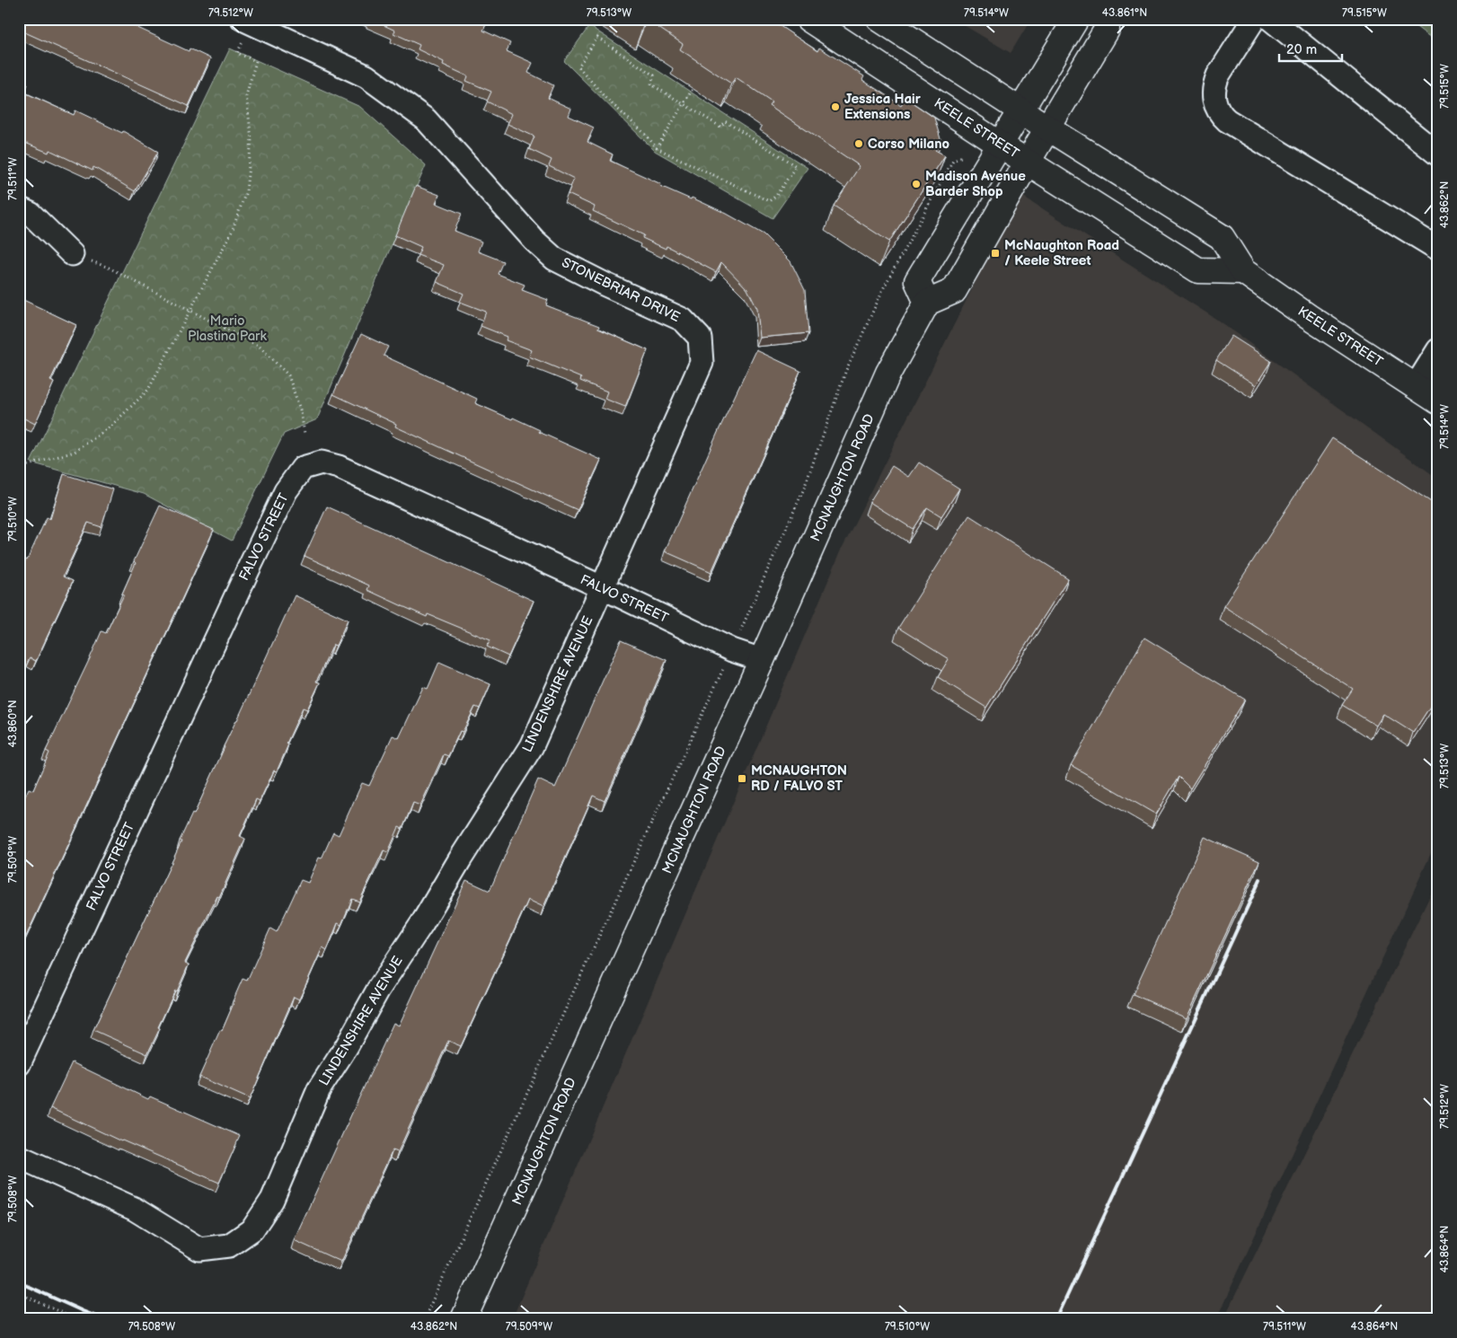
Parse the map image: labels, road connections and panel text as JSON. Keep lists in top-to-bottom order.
{
  "streets": {
    "street": [
      "KEELE STREET",
      "STONEBRIAR DRIVE",
      "MCNAUGHTON ROAD",
      "FALVO STREET",
      "LINDENSHIRE AVENUE"
    ]
  },
  "crossings": [
    ["STONEBRIAR DRIVE", "FALVO STREET"],
    ["STONEBRIAR DRIVE", "LINDENSHIRE AVENUE"],
    ["MCNAUGHTON ROAD", "FALVO STREET"],
    ["FALVO STREET", "LINDENSHIRE AVENUE"]
  ],
  "parks": ["Mario Plastina Park"],
  "places": {
    "other": ["Jessica Hair Extensions", "Corso Milano", "Madison Avenue Barder Shop"],
    "transit": ["McNaughton Road / Keele Street", "MCNAUGHTON RD / FALVO ST"]
  },
  "scale_bar": "20 m",
  "coordinates": [
    "79.512°W",
    "79.513°W",
    "79.514°W",
    "43.861°N",
    "79.515°W",
    "79.511°W",
    "43.862°N",
    "79.510°W",
    "43.860°N",
    "79.509°W",
    "79.508°W",
    "43.864°N"
  ]
}
